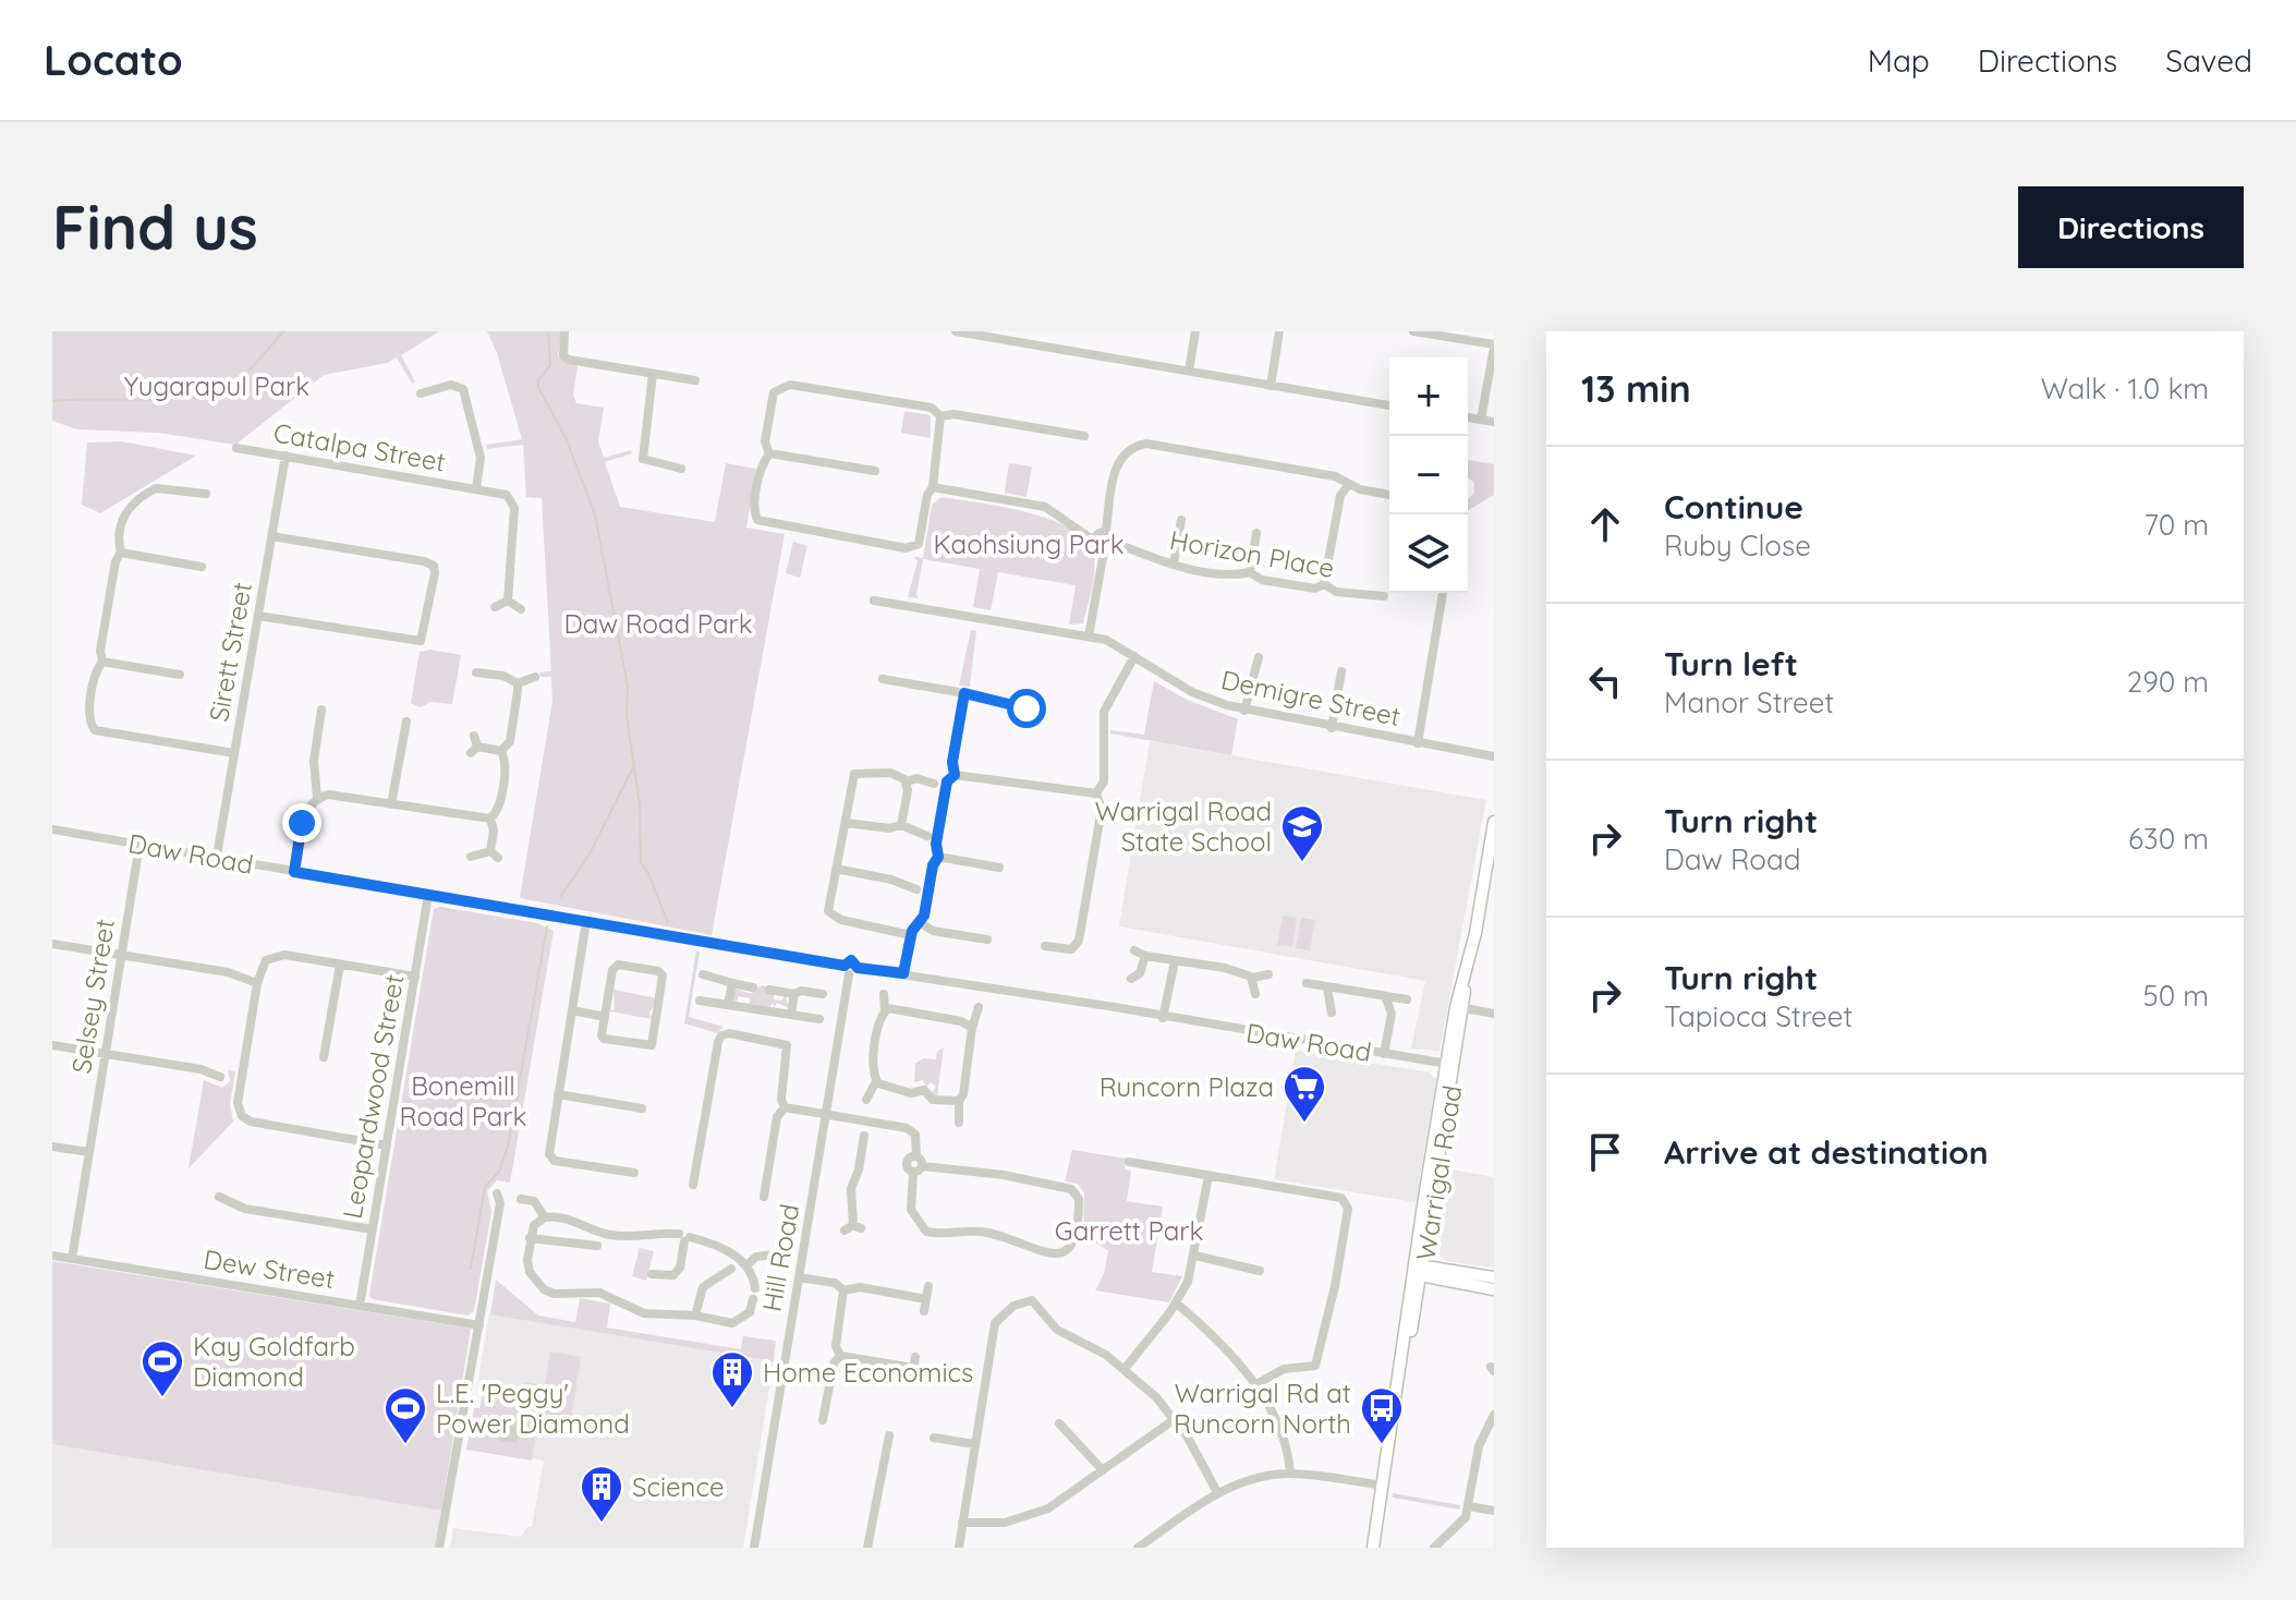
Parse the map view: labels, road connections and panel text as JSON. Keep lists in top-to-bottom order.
{
  "streets": {
    "main road": ["Warrigal Road"],
    "street": [
      "Catalpa Street",
      "Horizon Place",
      "Sirett Street",
      "Demigre Street",
      "Daw Road",
      "Selsey Street",
      "Leopardwood Street",
      "Hill Road",
      "Dew Street"
    ]
  },
  "crossings": [
    ["Catalpa Street", "Sirett Street"],
    ["Sirett Street", "Daw Road"],
    ["Daw Road", "Selsey Street"],
    ["Daw Road", "Leopardwood Street"],
    ["Daw Road", "Warrigal Road"],
    ["Daw Road", "Hill Road"],
    ["Selsey Street", "Dew Street"],
    ["Leopardwood Street", "Dew Street"]
  ],
  "parks": [
    "Yugarapul Park",
    "Kaohsiung Park",
    "Daw Road Park",
    "Bonemill Road Park",
    "Garrett Park"
  ],
  "places": {
    "school or university": ["Warrigal Road State School"],
    "supermarket": ["Runcorn Plaza"],
    "sports": ["Kay Goldfarb Diamond", "L.E. 'Peggy' Power Diamond"],
    "building": ["Home Economics", "Science"],
    "bus stop": ["Warrigal Rd at Runcorn North"]
  },
  "page": {
    "header": "Locato",
    "nav": ["Map", "Directions", "Saved"],
    "buttons": "Directions",
    "title": "Find us",
    "heading": ["13 min", "Walk · 1.0 km"],
    "map_buttons": ["+", "−"],
    "list": [
      ["Continue", "Ruby Close", "70 m"],
      ["Turn left", "Manor Street", "290 m"],
      ["Turn right", "Daw Road", "630 m"],
      ["Turn right", "Tapioca Street", "50 m"],
      "Arrive at destination"
    ]
  }
}
